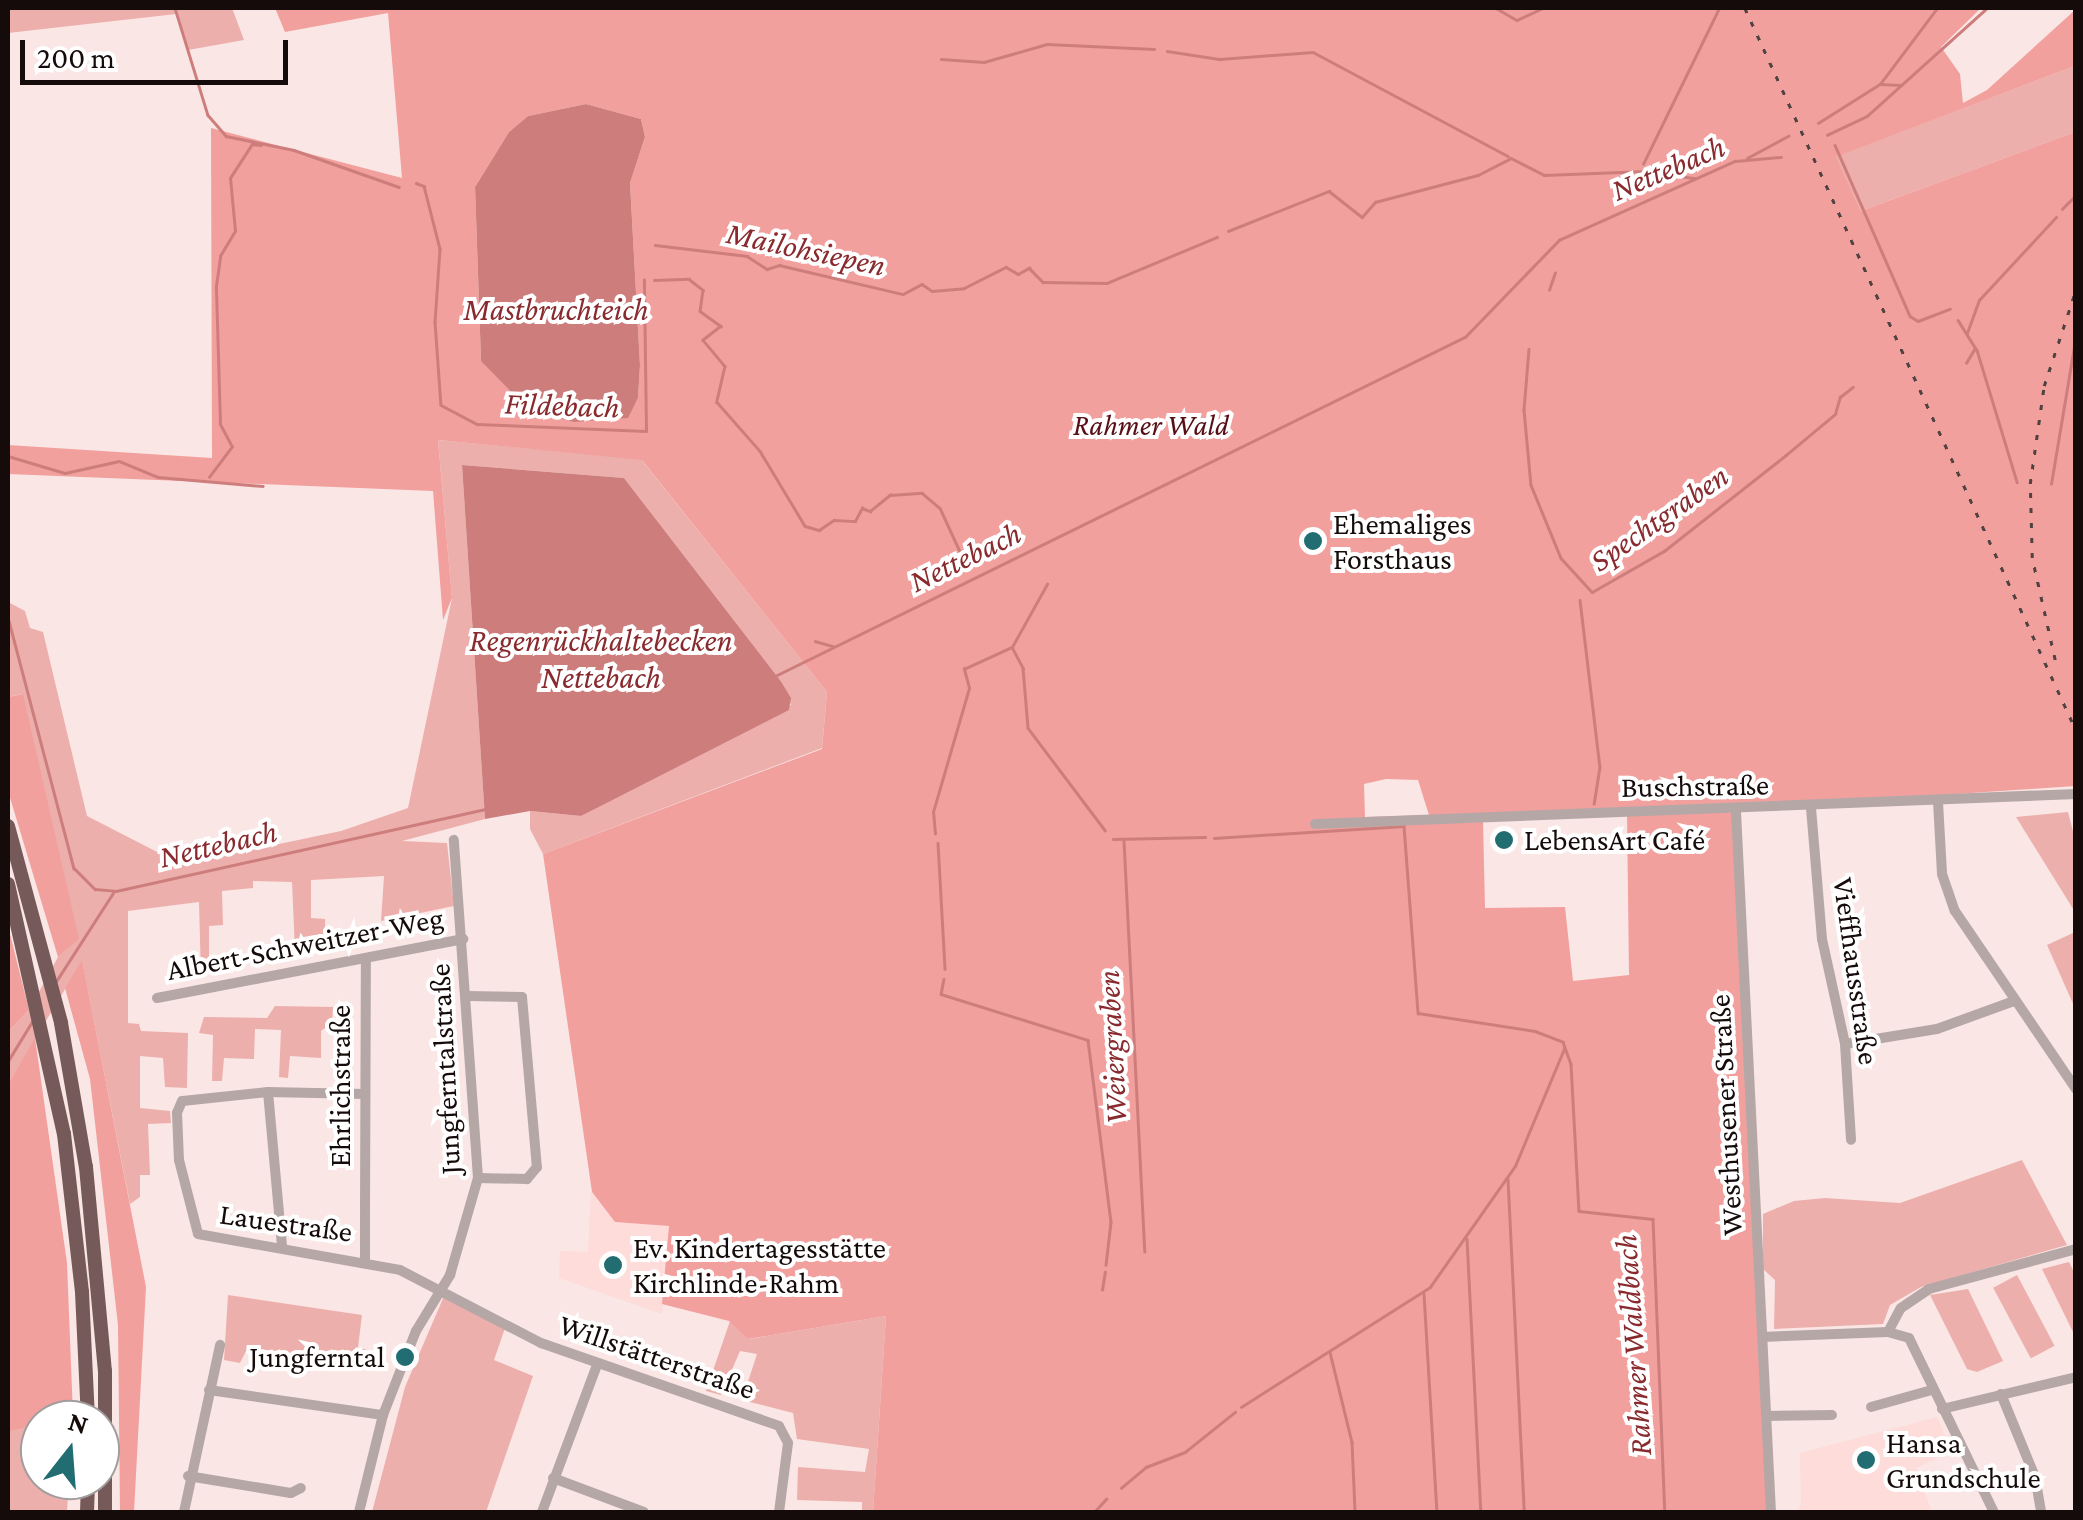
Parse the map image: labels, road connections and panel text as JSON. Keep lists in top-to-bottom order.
{
  "streets": {
    "street": [
      "Buschstraße",
      "Albert-Schweitzer-Weg",
      "Vieffhausstraße",
      "Jungferntalstraße",
      "Ehrlichstraße",
      "Westhusener Straße",
      "Lauestraße",
      "Willstätterstraße"
    ]
  },
  "crossings": [
    ["Buschstraße", "Vieffhausstraße"],
    ["Buschstraße", "Westhusener Straße"],
    ["Albert-Schweitzer-Weg", "Jungferntalstraße"],
    ["Albert-Schweitzer-Weg", "Ehrlichstraße"],
    ["Jungferntalstraße", "Lauestraße"],
    ["Jungferntalstraße", "Willstätterstraße"],
    ["Ehrlichstraße", "Lauestraße"],
    ["Lauestraße", "Willstätterstraße"]
  ],
  "water": [
    "Nettebach",
    "Mailohsiepen",
    "Mastbruchteich",
    "Fildebach",
    "Spechtgraben",
    "Regenrückhaltebecken Nettebach",
    "Weiergraben",
    "Rahmer Waldbach"
  ],
  "parks": ["Rahmer Wald"],
  "places": [
    "Ehemaliges Forsthaus",
    "LebensArt Café",
    "Ev. Kindertagesstätte Kirchlinde-Rahm",
    "Jungferntal",
    "Hansa Grundschule"
  ],
  "scale_bar": "200 m",
  "north": "top"
}
